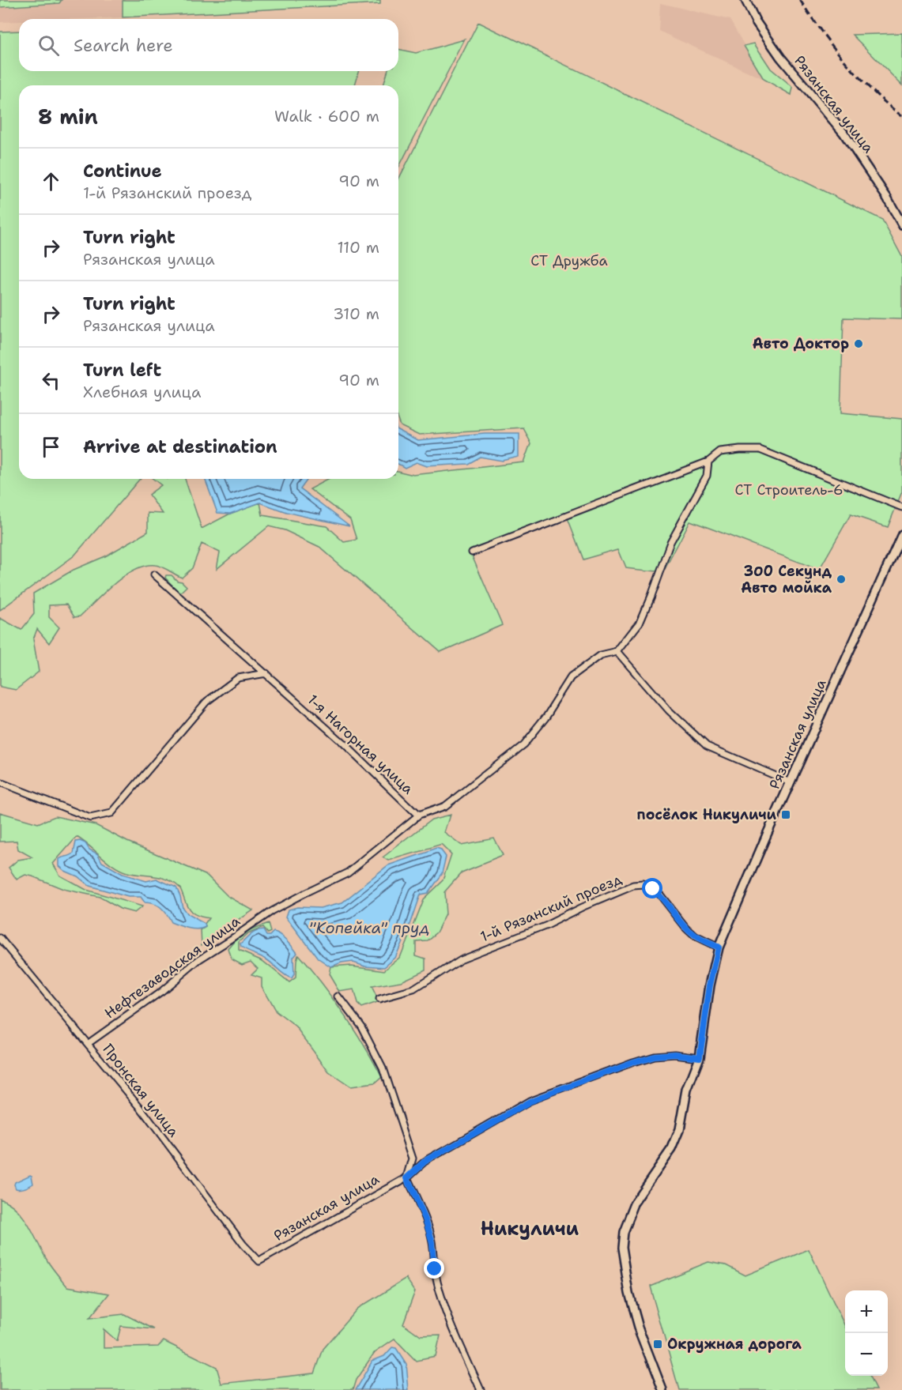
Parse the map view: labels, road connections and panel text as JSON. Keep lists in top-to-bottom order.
{
  "streets": {
    "street": [
      "Рязанская улица",
      "1-я Нагорная улица",
      "1-й Рязанский проезд",
      "Нефтезаводская улица",
      "Пронская улица"
    ]
  },
  "crossings": [
    ["Рязанская улица", "1-й Рязанский проезд"],
    ["Рязанская улица", "Пронская улица"],
    ["1-я Нагорная улица", "Нефтезаводская улица"],
    ["Нефтезаводская улица", "Пронская улица"]
  ],
  "districts": ["Никуличи"],
  "water": ["\"Копейка\" пруд"],
  "parks": ["СТ Дружба", "СТ Строитель-6"],
  "places": {
    "other": ["Авто Доктор", "300 Секунд Авто мойка"],
    "transit": ["посёлок Никуличи", "Окружная дорога"]
  },
  "page": {
    "search": "Search here",
    "heading": ["8 min", "Walk · 600 m"],
    "list": [
      ["Continue", "1-й Рязанский проезд", "90 m"],
      ["Turn right", "Рязанская улица", "110 m"],
      ["Turn right", "Рязанская улица", "310 m"],
      ["Turn left", "Хлебная улица", "90 m"],
      "Arrive at destination"
    ],
    "map_buttons": ["+", "−"]
  }
}
